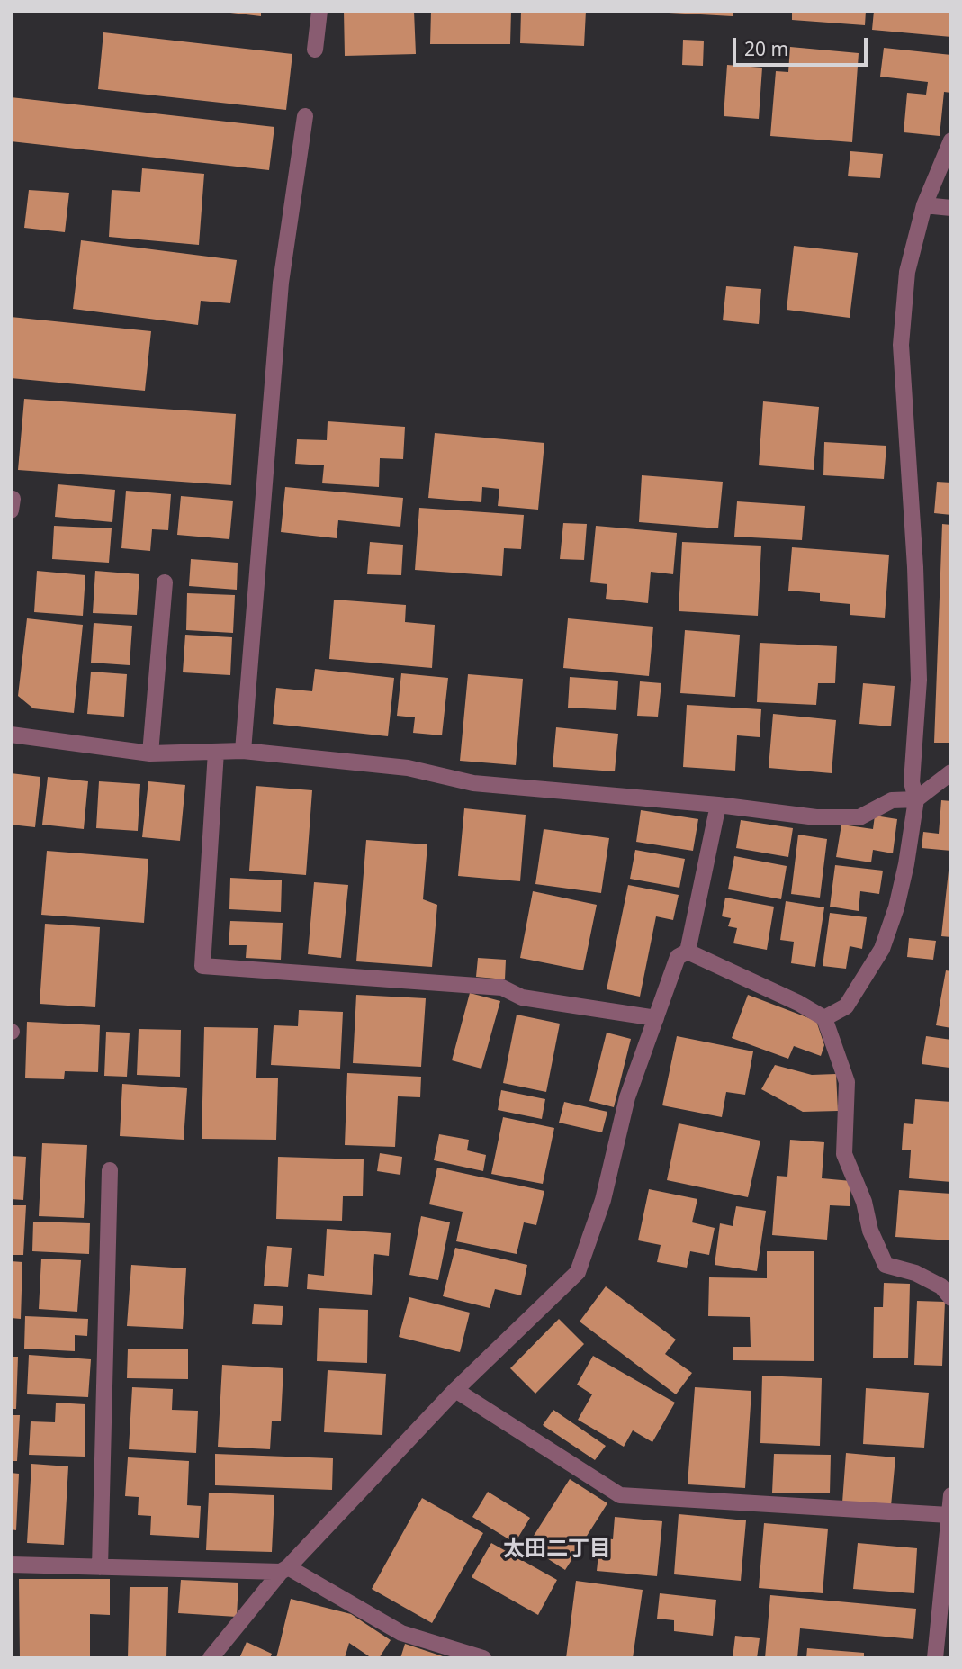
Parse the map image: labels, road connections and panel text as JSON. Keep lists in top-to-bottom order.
{
  "districts": ["太田二丁目"],
  "scale_bar": "20 m"
}
